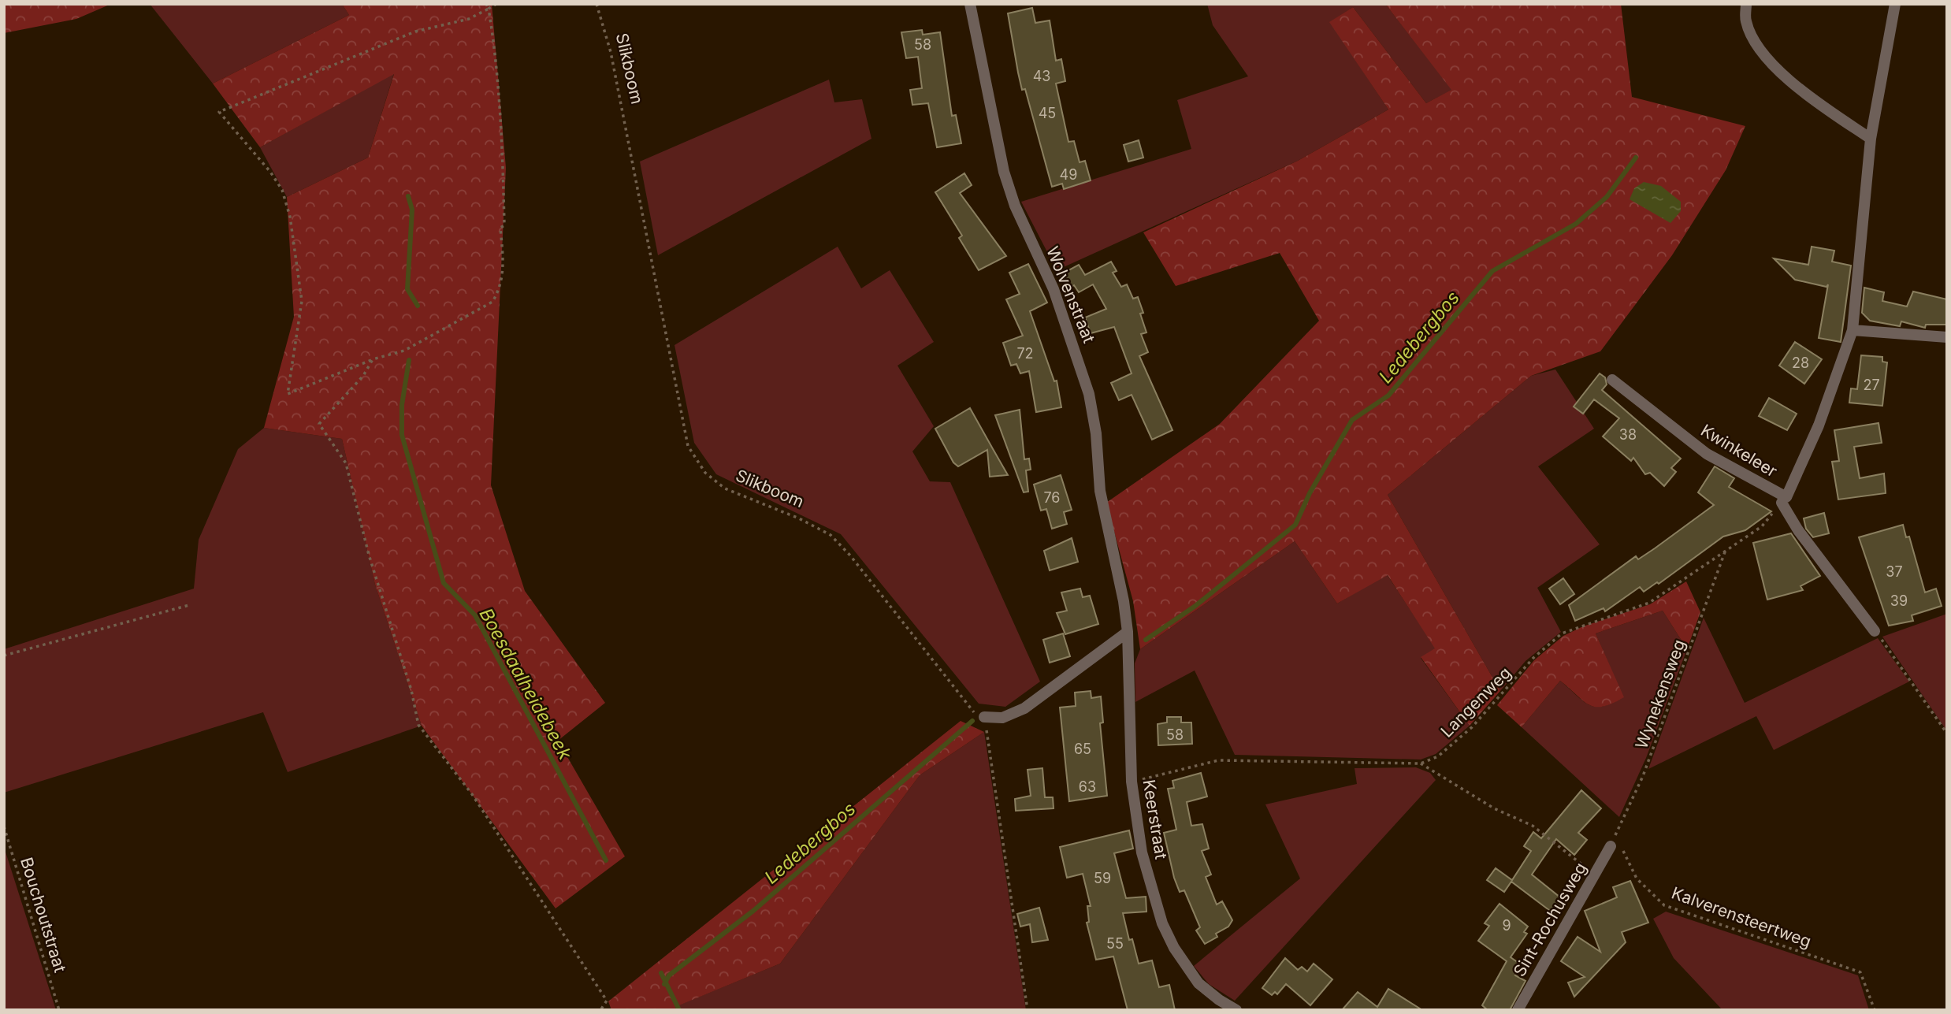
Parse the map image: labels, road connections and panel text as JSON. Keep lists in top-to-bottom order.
{
  "streets": {
    "street": [
      "Wolvenstraat",
      "Kwinkeleer",
      "Keerstraat",
      "Sint-Rochusweg"
    ],
    "path": [
      "Slikboom",
      "Wynekensweg",
      "Langenweg",
      "Bouchoutstraat",
      "Kalverensteertweg"
    ]
  },
  "crossings": [
    ["Wolvenstraat", "Keerstraat"],
    ["Kwinkeleer", "Langenweg"],
    ["Wynekensweg", "Langenweg"],
    ["Wynekensweg", "Kalverensteertweg"],
    ["Wynekensweg", "Sint-Rochusweg"],
    ["Langenweg", "Keerstraat"]
  ],
  "water": ["Ledebergbos", "Boesdaalheidebeek"],
  "house_numbers": [
    "58",
    "43",
    "45",
    "49",
    "72",
    "28",
    "27",
    "38",
    "76",
    "37",
    "39",
    "58",
    "65",
    "63",
    "59",
    "9",
    "55"
  ]
}
